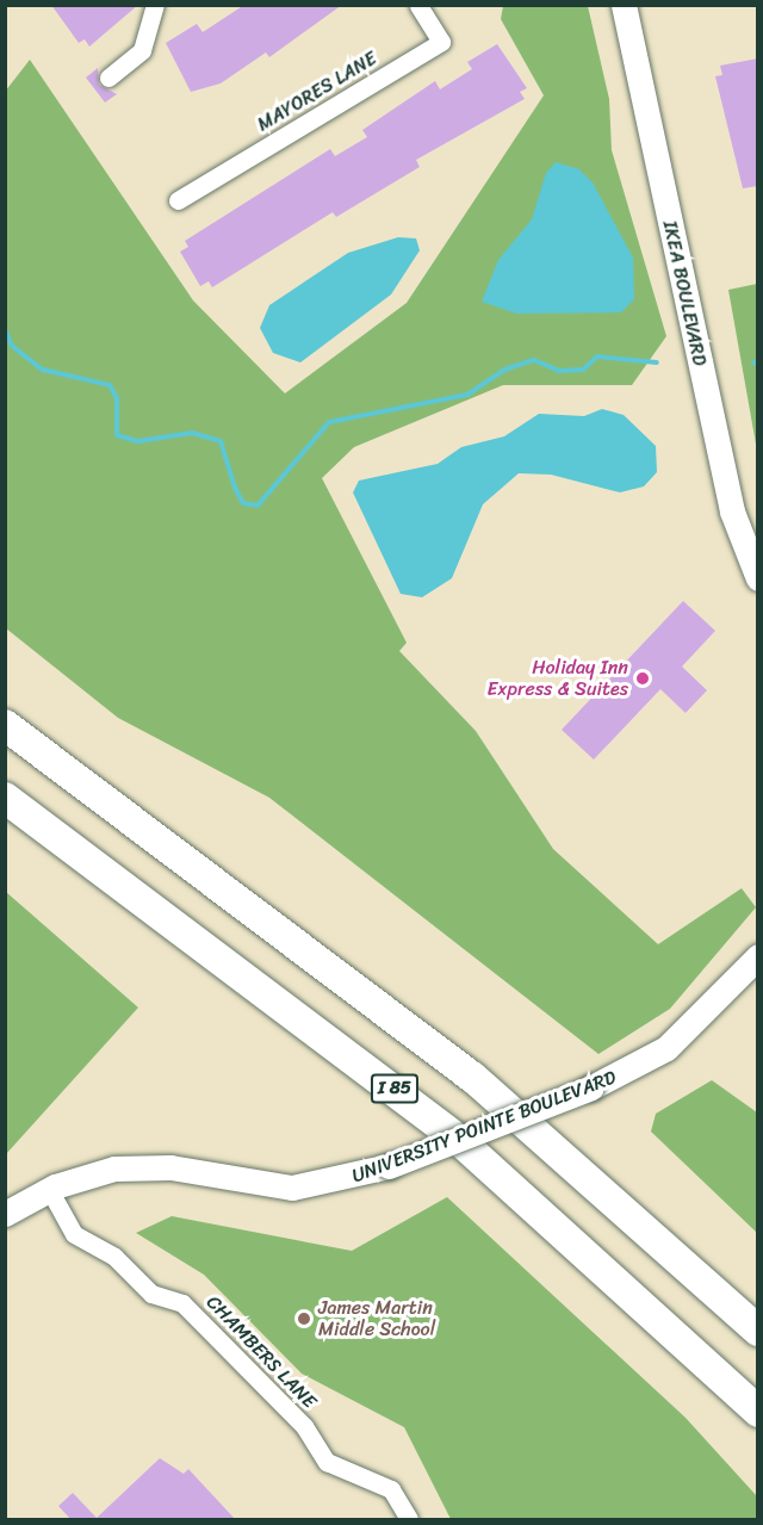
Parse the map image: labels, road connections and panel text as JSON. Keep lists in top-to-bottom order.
{
  "streets": {
    "highway": ["I 85"],
    "street": [
      "MAYORES LANE",
      "IKEA BOULEVARD",
      "UNIVERSITY POINTE BOULEVARD",
      "CHAMBERS LANE"
    ]
  },
  "crossings": [
    ["UNIVERSITY POINTE BOULEVARD", "CHAMBERS LANE"]
  ],
  "places": ["Holiday Inn Express & Suites", "James Martin Middle School"]
}
